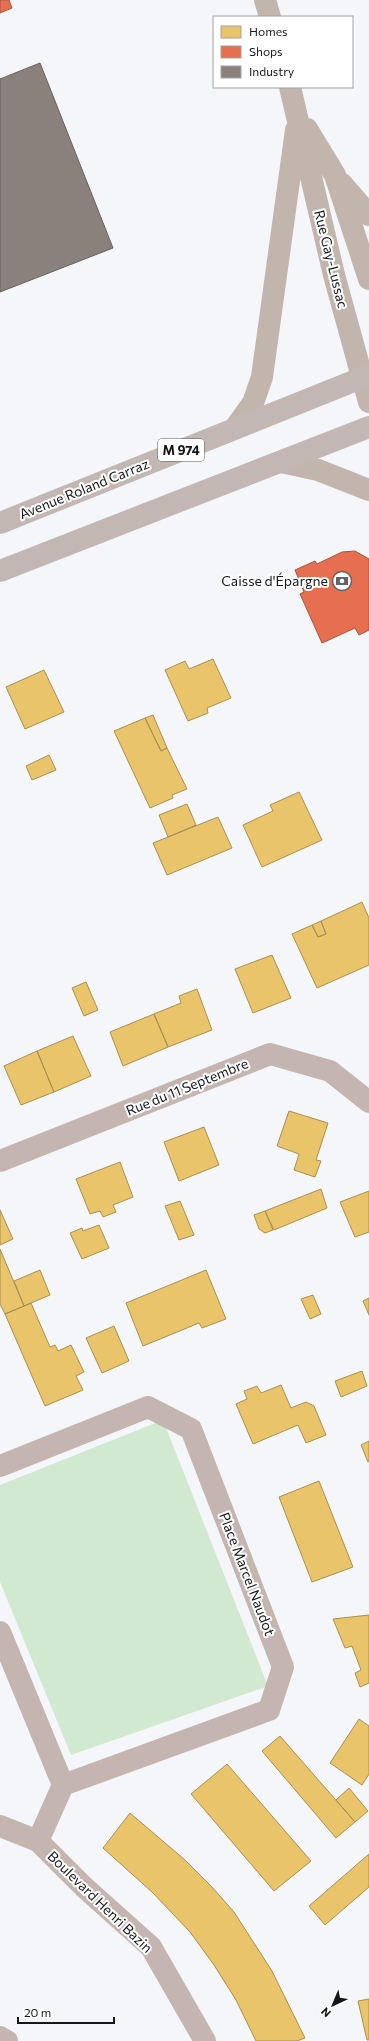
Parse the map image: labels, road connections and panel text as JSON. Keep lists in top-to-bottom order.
{
  "streets": {
    "main road": ["Rue Gay-Lussac", "M 974", "Avenue Roland Carraz"],
    "street": ["Rue du 11 Septembre", "Place Marcel Naudot", "Boulevard Henri Bazin"]
  },
  "crossings": [
    ["Rue Gay-Lussac", "Avenue Roland Carraz"]
  ],
  "places": {
    "bank": ["Caisse d'Épargne"]
  },
  "legend": ["Homes", "Shops", "Industry"],
  "scale_bar": "20 m",
  "north": "bottom left"
}
